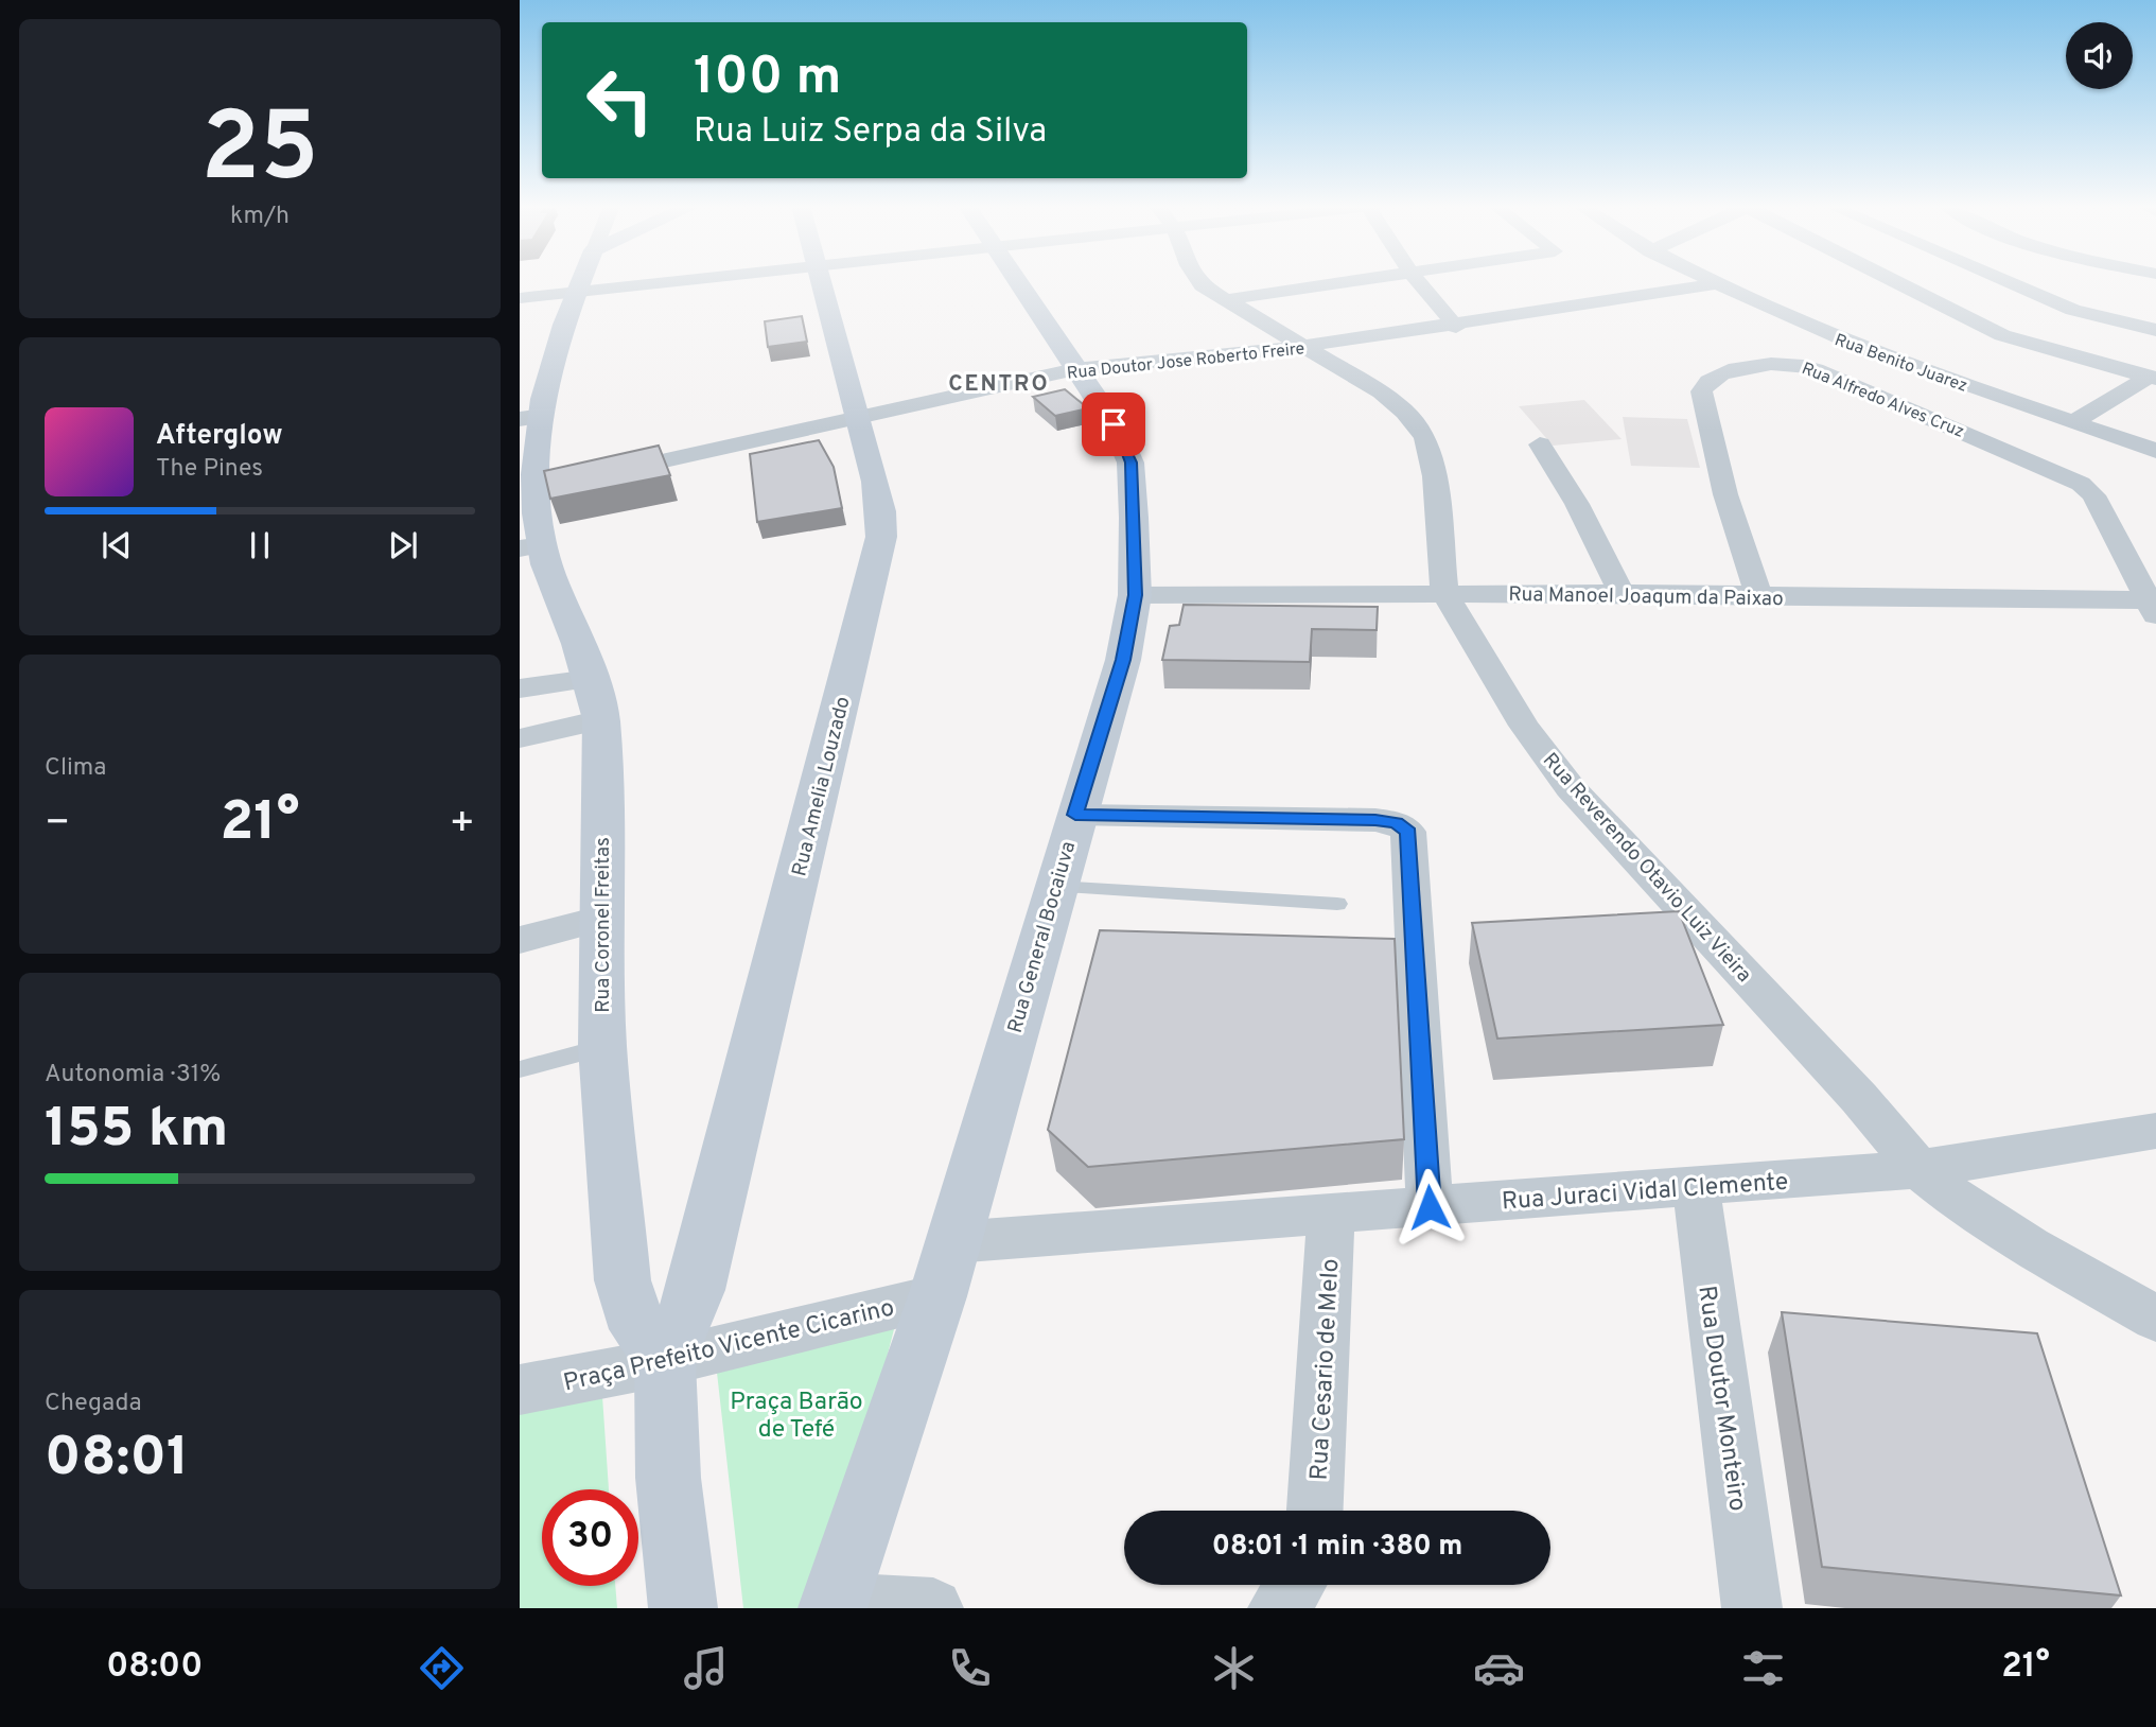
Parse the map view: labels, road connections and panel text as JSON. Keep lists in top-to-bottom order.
{
  "streets": {
    "main road": ["Rua Amelia Louzado", "Rua Coronel Freitas", "Rua General Bocaiuva"],
    "street": [
      "Rua Doutor Jose Roberto Freire",
      "Rua Benito Juarez",
      "Rua Alfredo Alves Cruz",
      "Rua Manoel Joaqum da Paixao",
      "Rua Reverendo Otavio Luiz Vieira",
      "Rua Juraci Vidal Clemente",
      "Praça Prefeito Vicente Cicarino",
      "Rua Cesario de Melo",
      "Rua Doutor Monteiro"
    ]
  },
  "crossings": [
    ["Rua Doutor Jose Roberto Freire", "Rua Benito Juarez"],
    ["Rua Doutor Jose Roberto Freire", "Rua Amelia Louzado"],
    ["Rua Doutor Jose Roberto Freire", "Rua Reverendo Otavio Luiz Vieira"],
    ["Rua Doutor Jose Roberto Freire", "Rua General Bocaiuva"],
    ["Rua Alfredo Alves Cruz", "Rua Manoel Joaqum da Paixao"],
    ["Rua Manoel Joaqum da Paixao", "Rua Reverendo Otavio Luiz Vieira"],
    ["Rua Manoel Joaqum da Paixao", "Rua General Bocaiuva"],
    ["Rua Amelia Louzado", "Rua Coronel Freitas"],
    ["Rua Amelia Louzado", "Praça Prefeito Vicente Cicarino"],
    ["Rua Reverendo Otavio Luiz Vieira", "Rua Juraci Vidal Clemente"],
    ["Rua Coronel Freitas", "Praça Prefeito Vicente Cicarino"],
    ["Rua General Bocaiuva", "Rua Juraci Vidal Clemente"],
    ["Rua General Bocaiuva", "Praça Prefeito Vicente Cicarino"],
    ["Rua Juraci Vidal Clemente", "Praça Prefeito Vicente Cicarino"],
    ["Rua Juraci Vidal Clemente", "Rua Cesario de Melo"],
    ["Rua Juraci Vidal Clemente", "Rua Doutor Monteiro"]
  ],
  "districts": ["CENTRO"],
  "parks": ["Praça Barão de Tefé"],
  "page": {
    "tile": [
      ["25", "km/h"],
      "Clima",
      ["Autonomia · 31%", "155 km"],
      ["Chegada", "08:01"]
    ],
    "turn": ["100 m", "Rua Luiz Serpa da Silva"],
    "song": ["Afterglow", "The Pines"],
    "heat": ["−", "21°", "+"],
    "limit": "30",
    "trip": "08:01 · 1 min · 380 m",
    "tabs": ["08:00", "21°"]
  }
}
